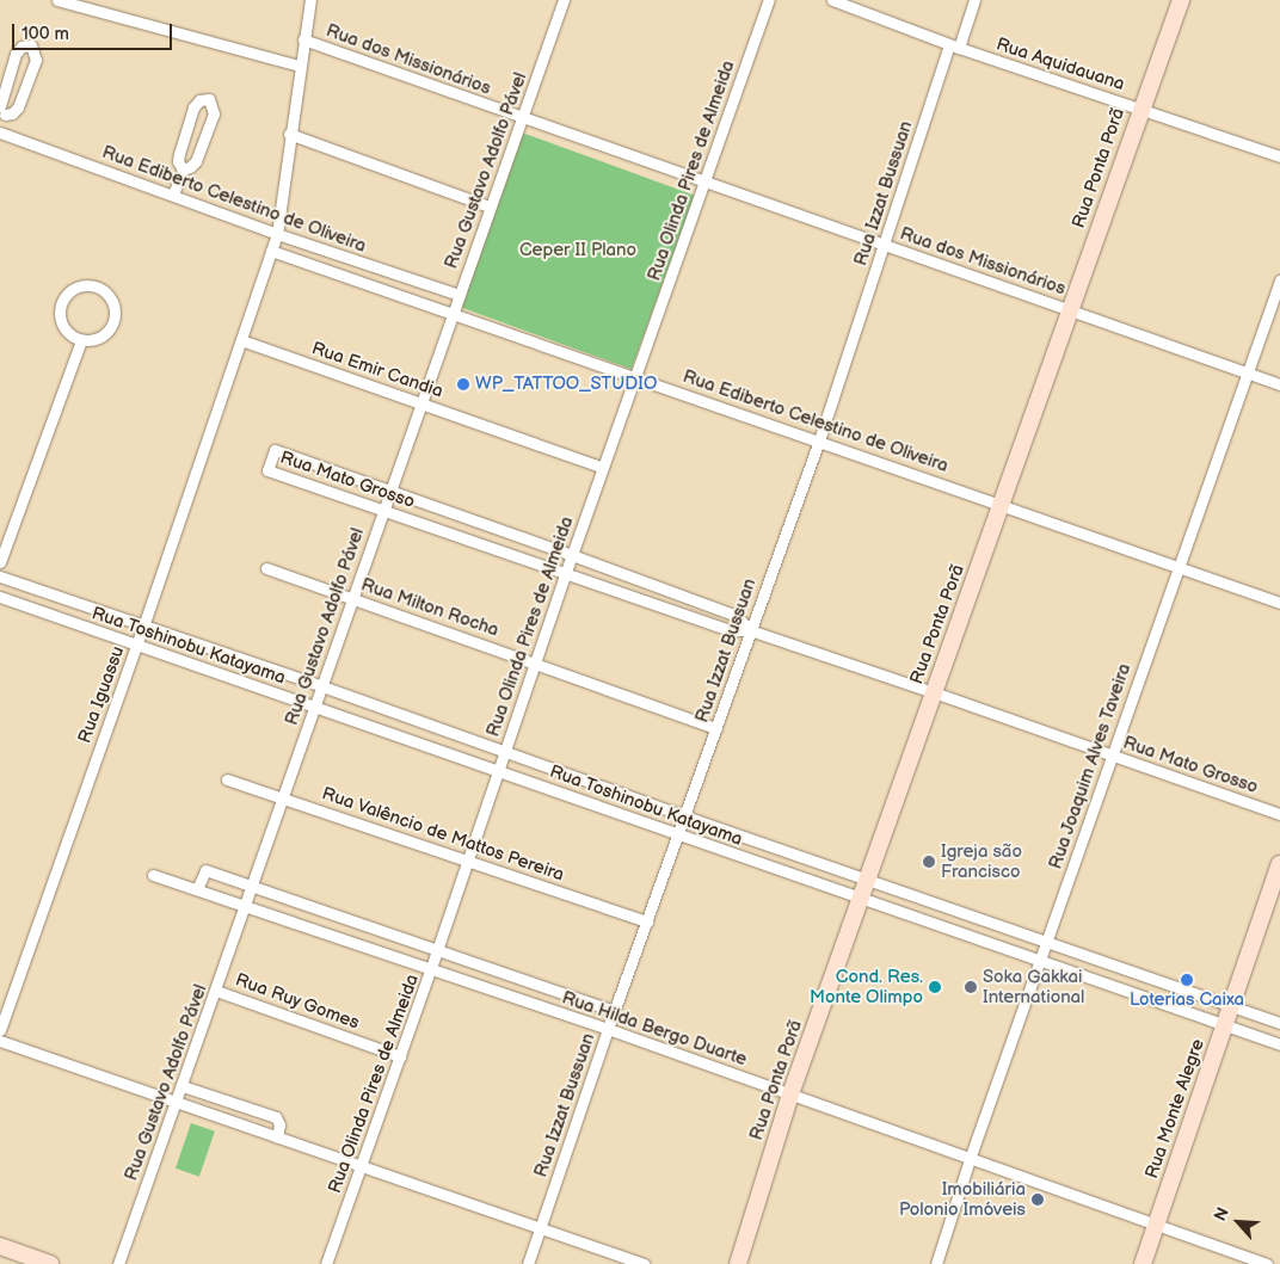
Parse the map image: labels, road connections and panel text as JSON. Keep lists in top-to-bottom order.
{
  "streets": {
    "street": [
      "Rua dos Missionários",
      "Rua Aquidauana",
      "Rua Ponta Porã",
      "Rua Gustavo Adolfo Pável",
      "Rua Olinda Pires de Almeida",
      "Rua Izzat Bussuan",
      "Rua Ediberto Celestino de Oliveira",
      "Rua Emir Candia",
      "Rua Mato Grosso",
      "Rua Milton Rocha",
      "Rua Toshinobu Katayama",
      "Rua Iguassu",
      "Rua Joaquim Alves Taveira",
      "Rua Valêncio de Mattos Pereira",
      "Rua Ruy Gomes",
      "Rua Hilda Bergo Duarte",
      "Rua Monte Alegre"
    ]
  },
  "crossings": [
    ["Rua dos Missionários", "Rua Ponta Porã"],
    ["Rua dos Missionários", "Rua Gustavo Adolfo Pável"],
    ["Rua dos Missionários", "Rua Olinda Pires de Almeida"],
    ["Rua dos Missionários", "Rua Izzat Bussuan"],
    ["Rua dos Missionários", "Rua Iguassu"],
    ["Rua dos Missionários", "Rua Joaquim Alves Taveira"],
    ["Rua Aquidauana", "Rua Ponta Porã"],
    ["Rua Aquidauana", "Rua Izzat Bussuan"],
    ["Rua Ponta Porã", "Rua Ediberto Celestino de Oliveira"],
    ["Rua Ponta Porã", "Rua Mato Grosso"],
    ["Rua Ponta Porã", "Rua Toshinobu Katayama"],
    ["Rua Ponta Porã", "Rua Hilda Bergo Duarte"],
    ["Rua Gustavo Adolfo Pável", "Rua Ediberto Celestino de Oliveira"],
    ["Rua Gustavo Adolfo Pável", "Rua Emir Candia"],
    ["Rua Gustavo Adolfo Pável", "Rua Mato Grosso"],
    ["Rua Gustavo Adolfo Pável", "Rua Milton Rocha"],
    ["Rua Gustavo Adolfo Pável", "Rua Toshinobu Katayama"],
    ["Rua Gustavo Adolfo Pável", "Rua Valêncio de Mattos Pereira"],
    ["Rua Gustavo Adolfo Pável", "Rua Ruy Gomes"],
    ["Rua Gustavo Adolfo Pável", "Rua Hilda Bergo Duarte"],
    ["Rua Olinda Pires de Almeida", "Rua Ediberto Celestino de Oliveira"],
    ["Rua Olinda Pires de Almeida", "Rua Emir Candia"],
    ["Rua Olinda Pires de Almeida", "Rua Mato Grosso"],
    ["Rua Olinda Pires de Almeida", "Rua Milton Rocha"],
    ["Rua Olinda Pires de Almeida", "Rua Toshinobu Katayama"],
    ["Rua Olinda Pires de Almeida", "Rua Valêncio de Mattos Pereira"],
    ["Rua Olinda Pires de Almeida", "Rua Ruy Gomes"],
    ["Rua Olinda Pires de Almeida", "Rua Hilda Bergo Duarte"],
    ["Rua Izzat Bussuan", "Rua Ediberto Celestino de Oliveira"],
    ["Rua Izzat Bussuan", "Rua Mato Grosso"],
    ["Rua Izzat Bussuan", "Rua Milton Rocha"],
    ["Rua Izzat Bussuan", "Rua Toshinobu Katayama"],
    ["Rua Izzat Bussuan", "Rua Valêncio de Mattos Pereira"],
    ["Rua Izzat Bussuan", "Rua Hilda Bergo Duarte"],
    ["Rua Ediberto Celestino de Oliveira", "Rua Iguassu"],
    ["Rua Ediberto Celestino de Oliveira", "Rua Joaquim Alves Taveira"],
    ["Rua Emir Candia", "Rua Iguassu"],
    ["Rua Mato Grosso", "Rua Joaquim Alves Taveira"],
    ["Rua Toshinobu Katayama", "Rua Iguassu"],
    ["Rua Toshinobu Katayama", "Rua Joaquim Alves Taveira"],
    ["Rua Toshinobu Katayama", "Rua Monte Alegre"],
    ["Rua Joaquim Alves Taveira", "Rua Hilda Bergo Duarte"],
    ["Rua Hilda Bergo Duarte", "Rua Monte Alegre"]
  ],
  "parks": ["Ceper II Plano"],
  "places": [
    "WP_TATTOO_STUDIO",
    "Igreja são Francisco",
    "Loterias Caixa",
    "Cond. Res. Monte Olimpo",
    "Soka Gakkai International",
    "Imobiliária Polonio Imóveis"
  ],
  "scale_bar": "100 m",
  "north": "top left"
}
